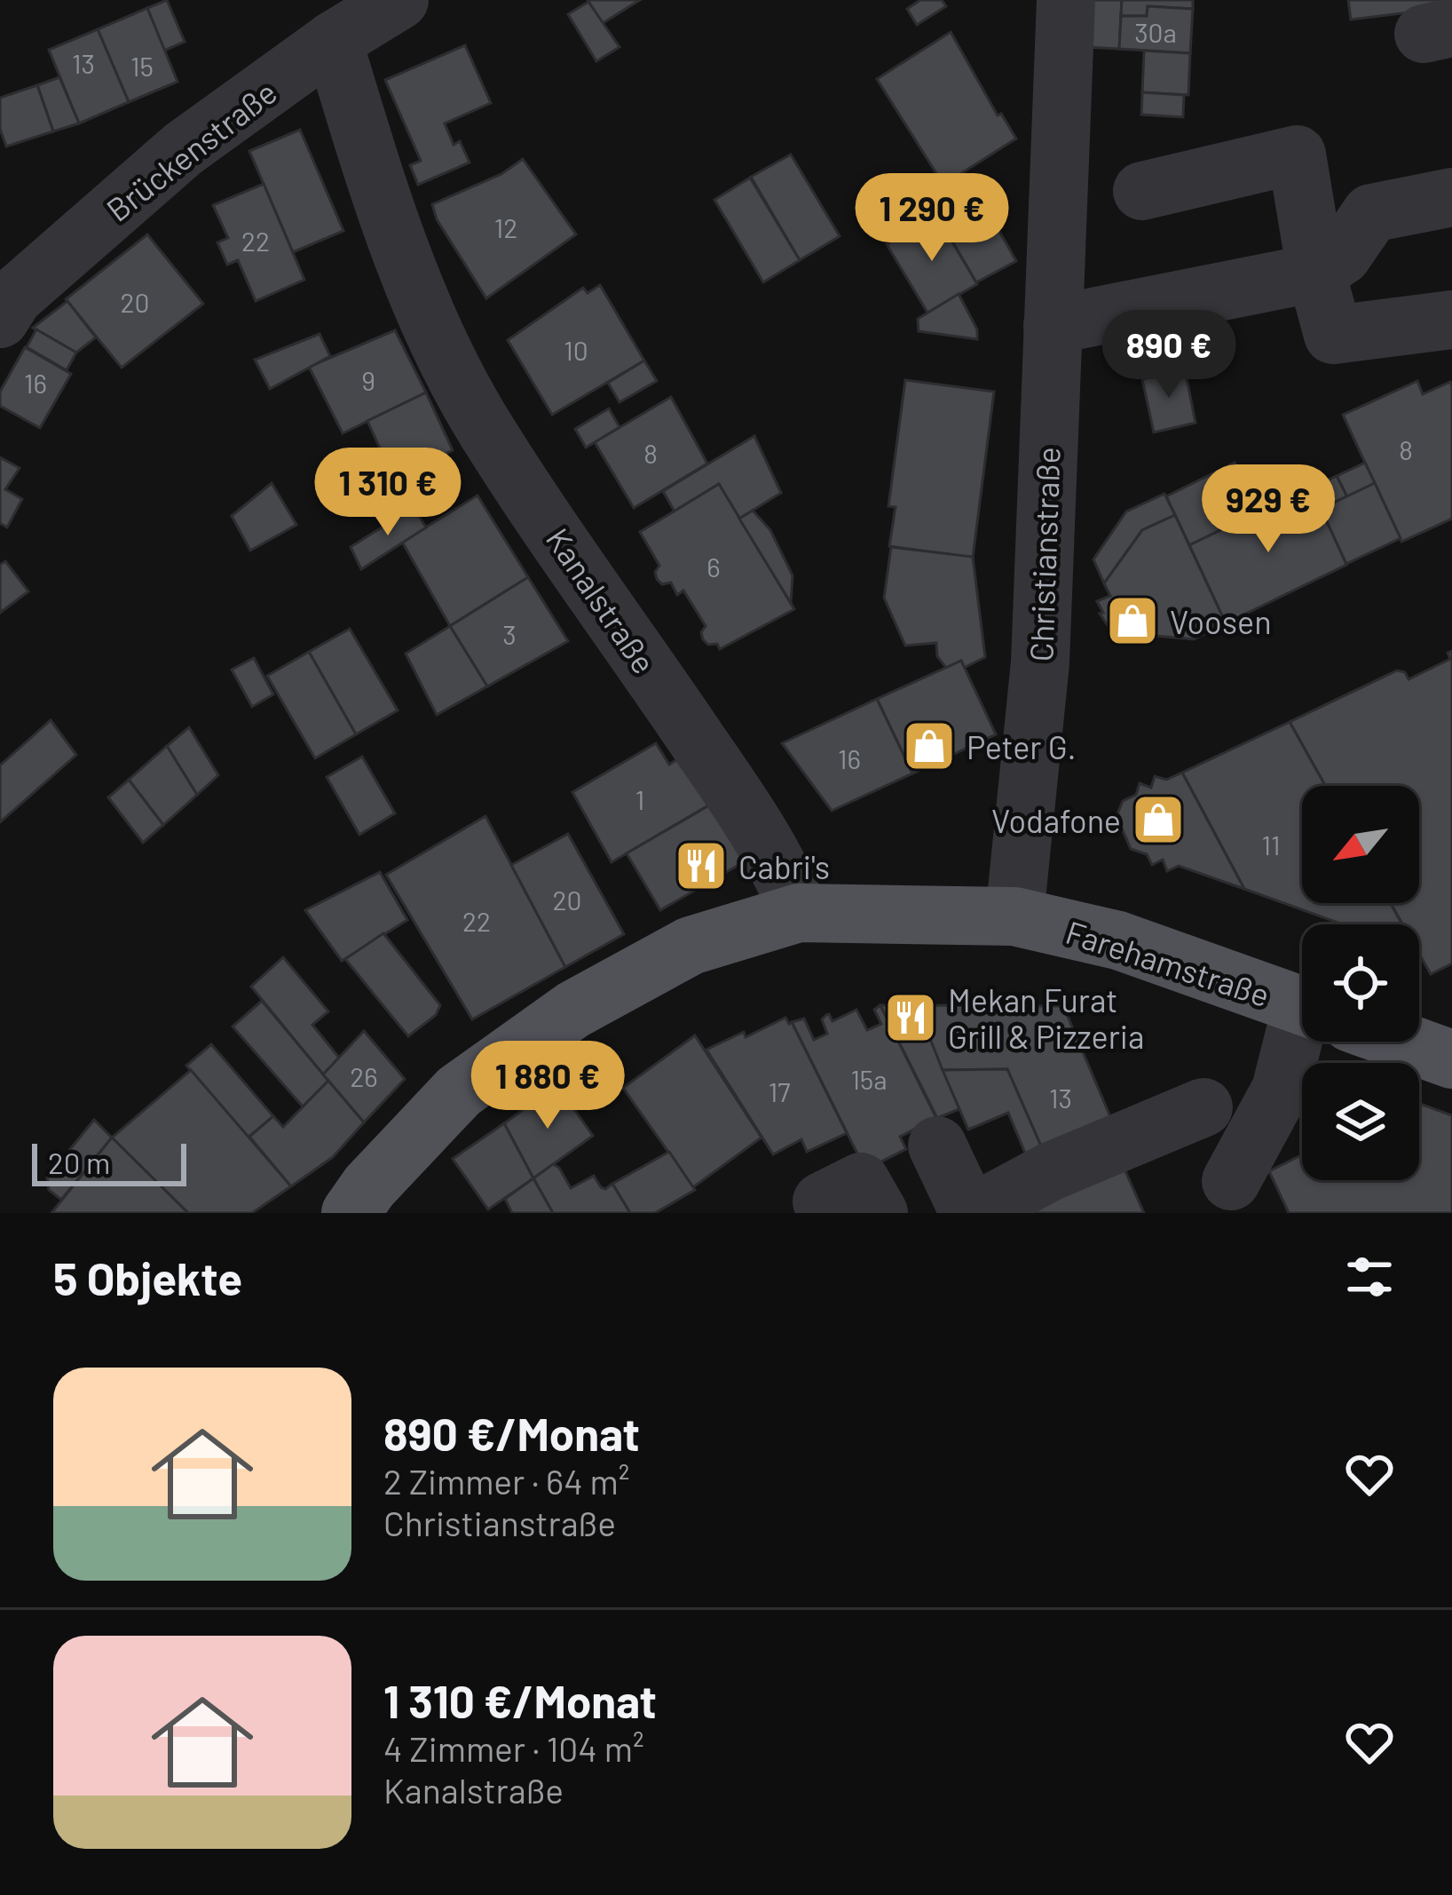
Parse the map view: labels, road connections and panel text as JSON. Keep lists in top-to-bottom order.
{
  "streets": {
    "main road": ["Farehamstraße"],
    "street": ["Brückenstraße", "Christianstraße", "Kanalstraße"]
  },
  "crossings": [
    ["Brückenstraße", "Kanalstraße"],
    ["Christianstraße", "Farehamstraße"],
    ["Kanalstraße", "Farehamstraße"]
  ],
  "places": {
    "shop": ["Voosen", "Peter G.", "Vodafone"],
    "restaurant": ["Cabri's", "Mekan Furat Grill & Pizzeria"]
  },
  "house_numbers": [
    "30a",
    "13",
    "15",
    "12",
    "22",
    "20",
    "10",
    "9",
    "16",
    "8",
    "8",
    "6",
    "3",
    "16",
    "1",
    "11",
    "20",
    "22",
    "26",
    "15a",
    "17",
    "13"
  ],
  "scale_bar": "20 m",
  "north": "bottom left",
  "page": {
    "price": [
      "1 290 €",
      "890 €",
      "1 310 €",
      "929 €",
      "1 880 €"
    ],
    "scale": "20 m",
    "heading": "5 Objekte",
    "list": [
      {
        "name": "890 €/Monat",
        "note": "2 Zimmer · 64 m² · Christianstraße"
      },
      {
        "name": "1 310 €/Monat",
        "note": "4 Zimmer · 104 m² · Kanalstraße"
      }
    ]
  }
}
